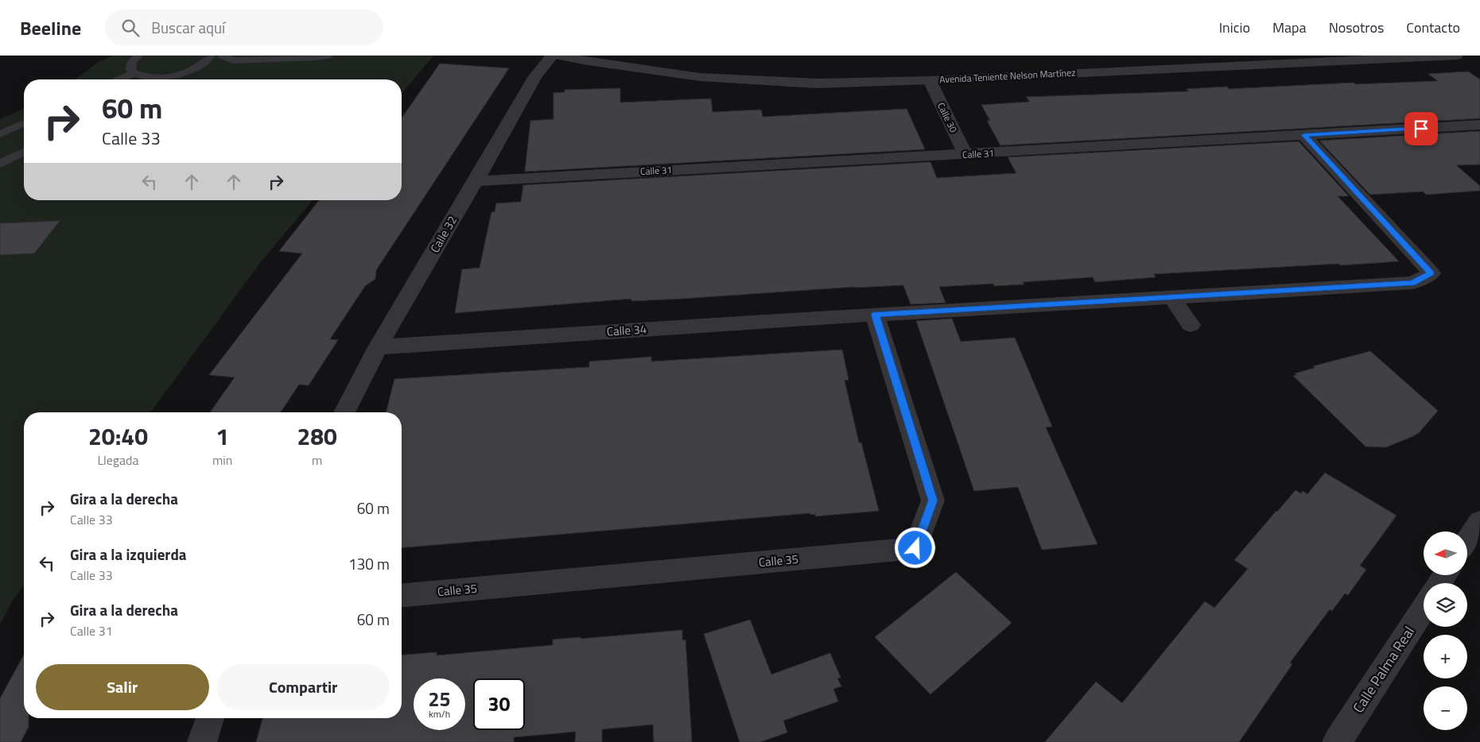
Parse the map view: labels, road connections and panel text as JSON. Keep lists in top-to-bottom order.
{
  "streets": {
    "street": [
      "Avenida Teniente Nelson Martínez",
      "Calle 30",
      "Calle 31",
      "Calle 32",
      "Calle 34",
      "Calle 35",
      "Calle Palma Real"
    ]
  },
  "crossings": [
    ["Avenida Teniente Nelson Martínez", "Calle 30"],
    ["Calle 30", "Calle 31"],
    ["Calle 31", "Calle 32"],
    ["Calle 31", "Calle 34"],
    ["Calle 32", "Calle 34"],
    ["Calle 34", "Calle 35"]
  ],
  "north": "left",
  "page": {
    "header": "Beeline",
    "search": "Buscar aquí",
    "nav": [
      "Inicio",
      "Mapa",
      "Nosotros",
      "Contacto"
    ],
    "turn": ["60 m", "Calle 33"],
    "eta": [
      "20:40",
      "Llegada",
      "1",
      "min",
      "280",
      "m"
    ],
    "list": [
      {
        "name": "Gira a la derecha",
        "note": "Calle 33",
        "value": "60 m"
      },
      {
        "name": "Gira a la izquierda",
        "note": "Calle 33",
        "value": "130 m"
      },
      {
        "name": "Gira a la derecha",
        "note": "Calle 31",
        "value": "60 m"
      }
    ],
    "map_buttons": ["+", "−"],
    "buttons": ["Salir", "Compartir"],
    "speed": "25 km/h",
    "limit": "30"
  }
}
